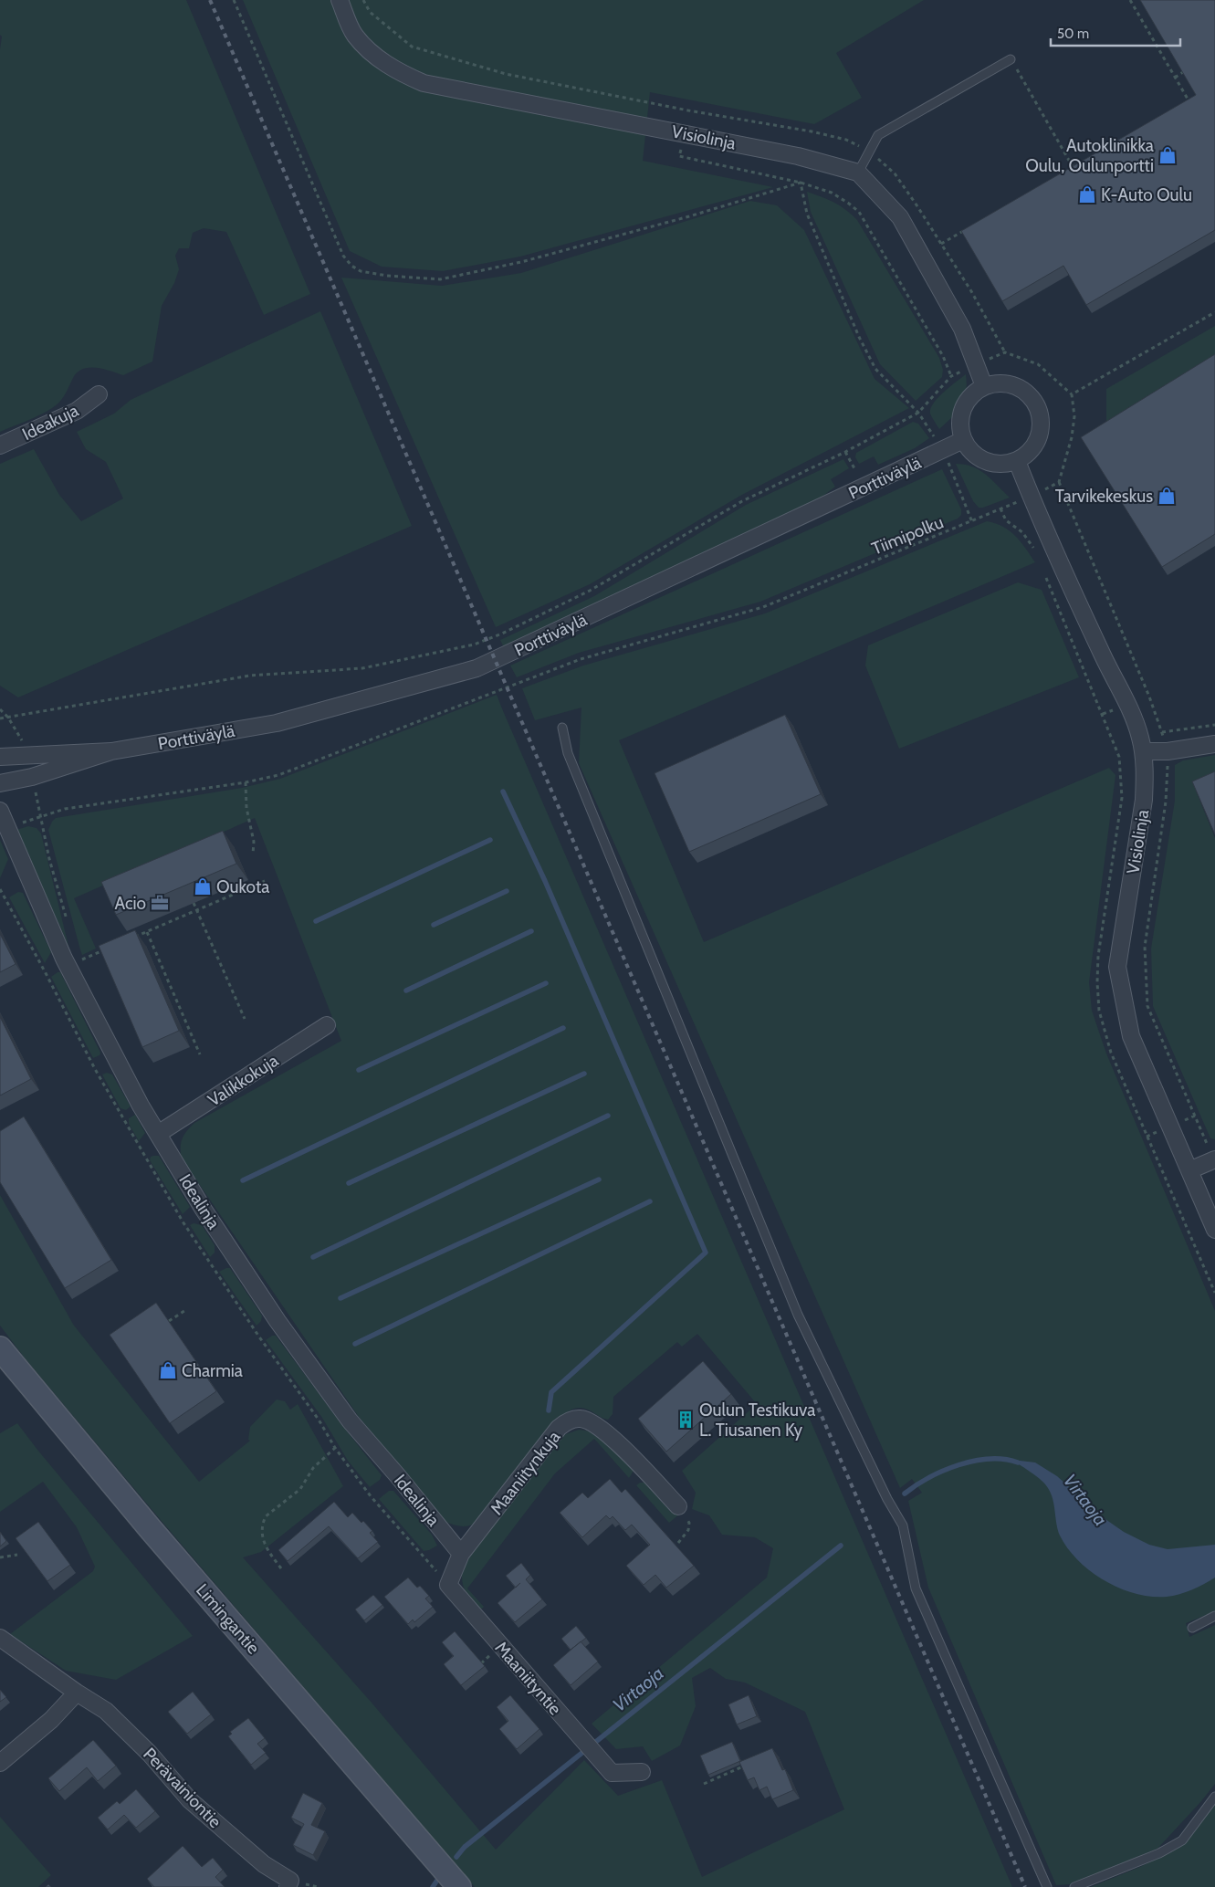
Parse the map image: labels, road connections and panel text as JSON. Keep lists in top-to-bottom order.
{
  "streets": {
    "main road": ["Limingantie"],
    "street": [
      "Visiolinja",
      "Ideakuja",
      "Porttiväylä",
      "Valikkokuja",
      "Idealinja",
      "Maaniitynkuja",
      "Maaniityntie",
      "Perävainiontie"
    ],
    "path": ["Tiimipolku"]
  },
  "crossings": [
    ["Visiolinja", "Porttiväylä"],
    ["Visiolinja", "Tiimipolku"],
    ["Tiimipolku", "Idealinja"],
    ["Valikkokuja", "Idealinja"],
    ["Idealinja", "Maaniitynkuja"],
    ["Idealinja", "Maaniityntie"],
    ["Maaniitynkuja", "Maaniityntie"]
  ],
  "water": ["Virtaoja"],
  "places": {
    "shop": [
      "Autoklinikka Oulu, Oulunportti",
      "K-Auto Oulu",
      "Tarvikekeskus",
      "Oukota",
      "Charmia"
    ],
    "office": ["Acio"],
    "building": ["Oulun Testikuva L. Tiusanen Ky"]
  },
  "scale_bar": "50 m"
}
